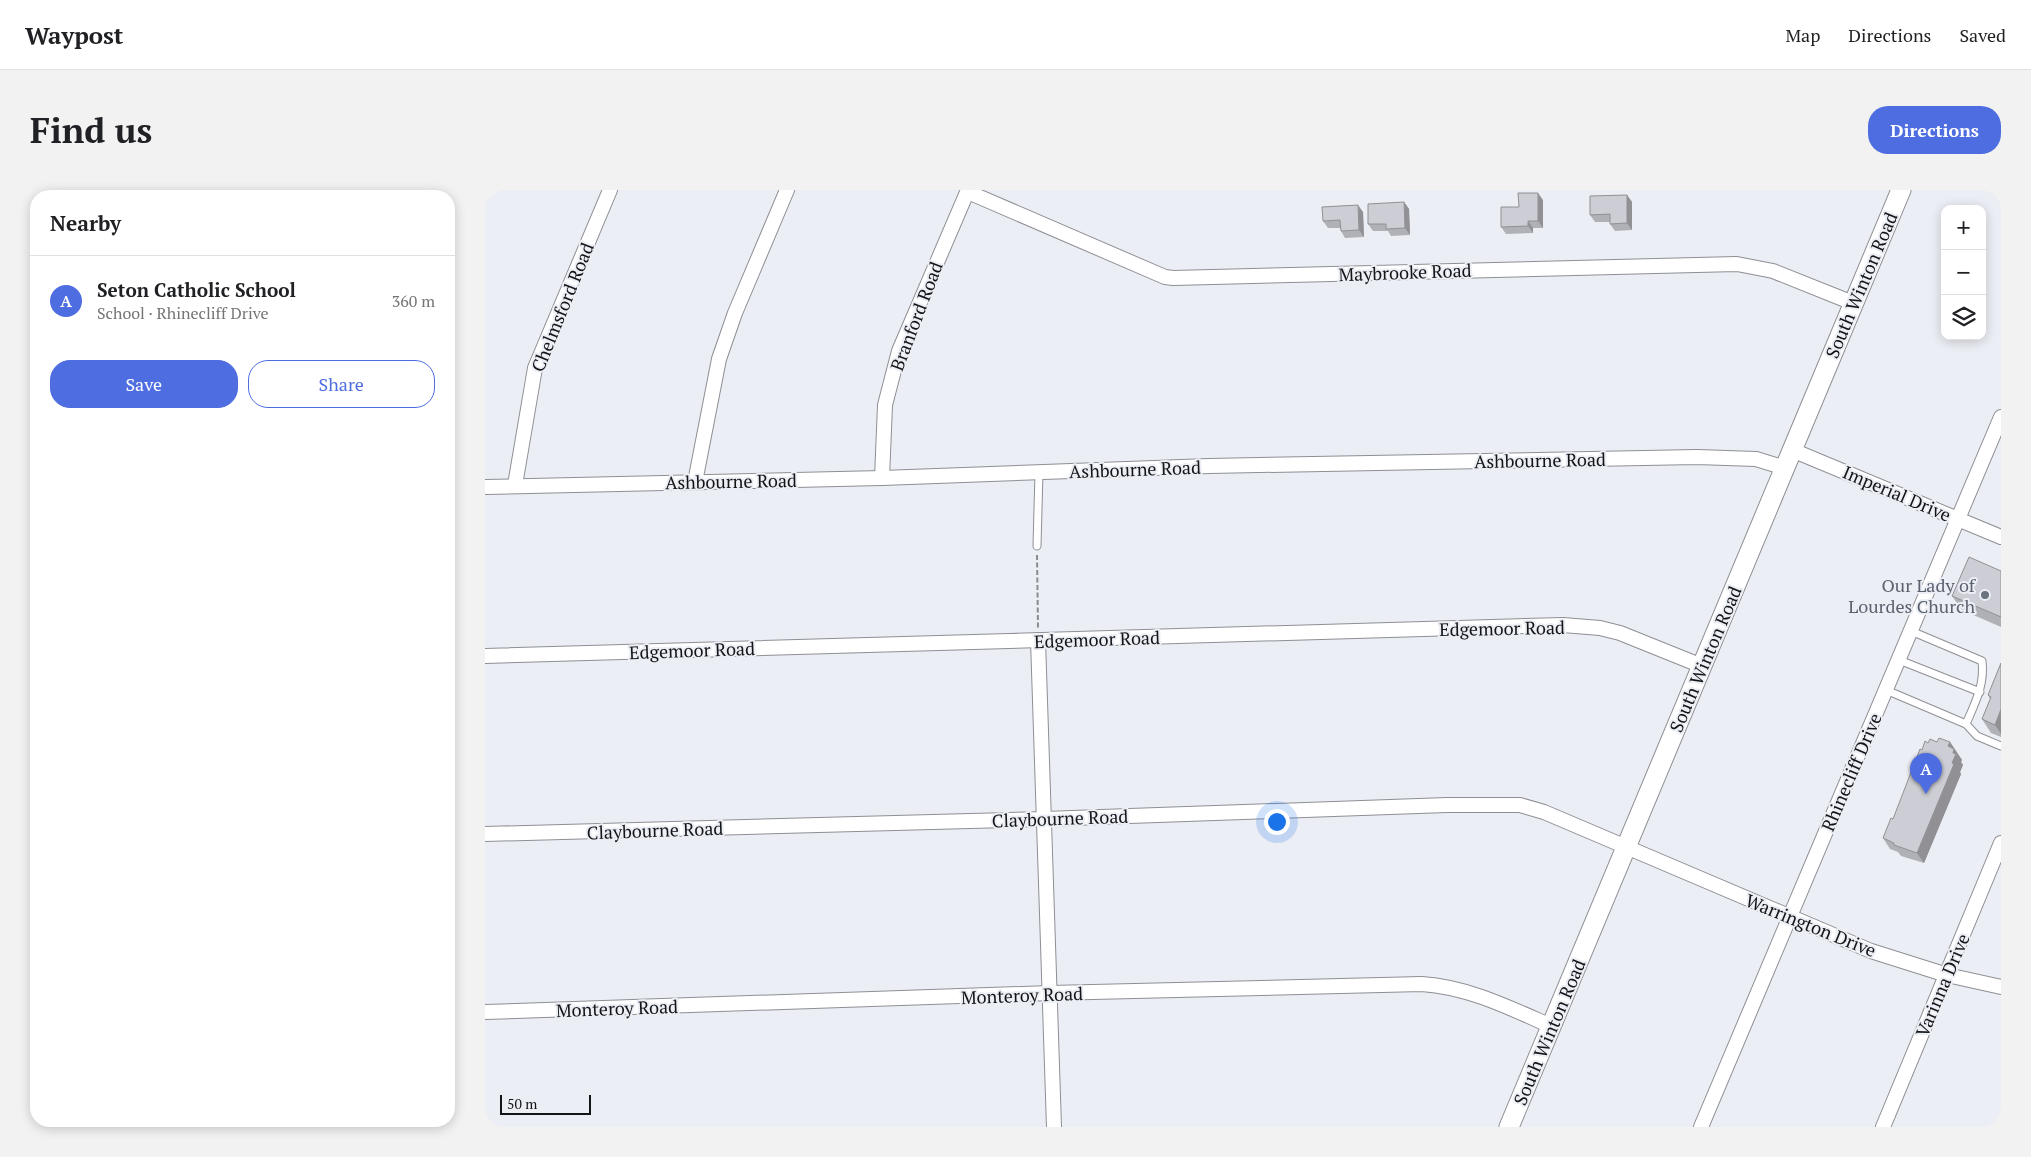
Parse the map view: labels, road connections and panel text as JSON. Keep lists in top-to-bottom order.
{
  "streets": {
    "main road": ["South Winton Road"],
    "street": [
      "Maybrooke Road",
      "Chelmsford Road",
      "Branford Road",
      "Ashbourne Road",
      "Imperial Drive",
      "Edgemoor Road",
      "Rhinecliff Drive",
      "Claybourne Road",
      "Warrington Drive",
      "Varinna Drive",
      "Monteroy Road"
    ]
  },
  "crossings": [
    ["Maybrooke Road", "South Winton Road"],
    ["Maybrooke Road", "Branford Road"],
    ["South Winton Road", "Ashbourne Road"],
    ["South Winton Road", "Imperial Drive"],
    ["South Winton Road", "Edgemoor Road"],
    ["South Winton Road", "Claybourne Road"],
    ["South Winton Road", "Warrington Drive"],
    ["South Winton Road", "Monteroy Road"],
    ["Chelmsford Road", "Ashbourne Road"],
    ["Branford Road", "Ashbourne Road"],
    ["Imperial Drive", "Rhinecliff Drive"],
    ["Rhinecliff Drive", "Warrington Drive"],
    ["Claybourne Road", "Warrington Drive"],
    ["Warrington Drive", "Varinna Drive"]
  ],
  "places": ["Our Lady of Lourdes Church"],
  "scale_bar": "50 m",
  "page": {
    "header": "Waypost",
    "nav": ["Map", "Directions", "Saved"],
    "buttons": [
      "Directions",
      ["Save", "Share"]
    ],
    "title": "Find us",
    "heading": "Nearby",
    "map_buttons": ["+", "−"],
    "list": [
      {
        "mark": "A",
        "name": "Seton Catholic School",
        "note": "School · Rhinecliff Drive",
        "value": "360 m"
      }
    ],
    "pins": "A",
    "scale": "50 m"
  }
}
